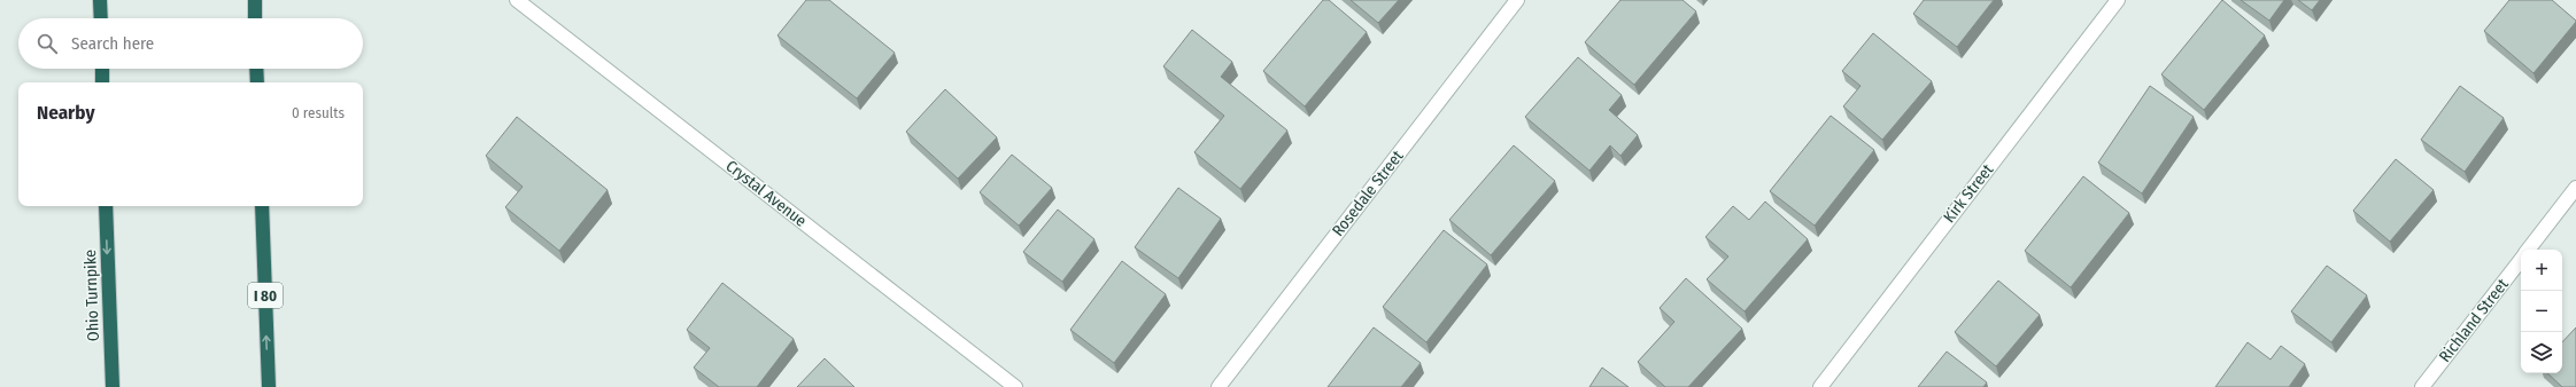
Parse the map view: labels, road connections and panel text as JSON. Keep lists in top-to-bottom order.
{
  "streets": {
    "highway": ["Ohio Turnpike", "I 80"],
    "street": [
      "Crystal Avenue",
      "Rosedale Street",
      "Kirk Street",
      "Richland Street"
    ]
  },
  "one_way": ["Ohio Turnpike"],
  "page": {
    "search": "Search here",
    "heading": ["Nearby", "0 results"],
    "map_buttons": ["+", "−"]
  }
}
